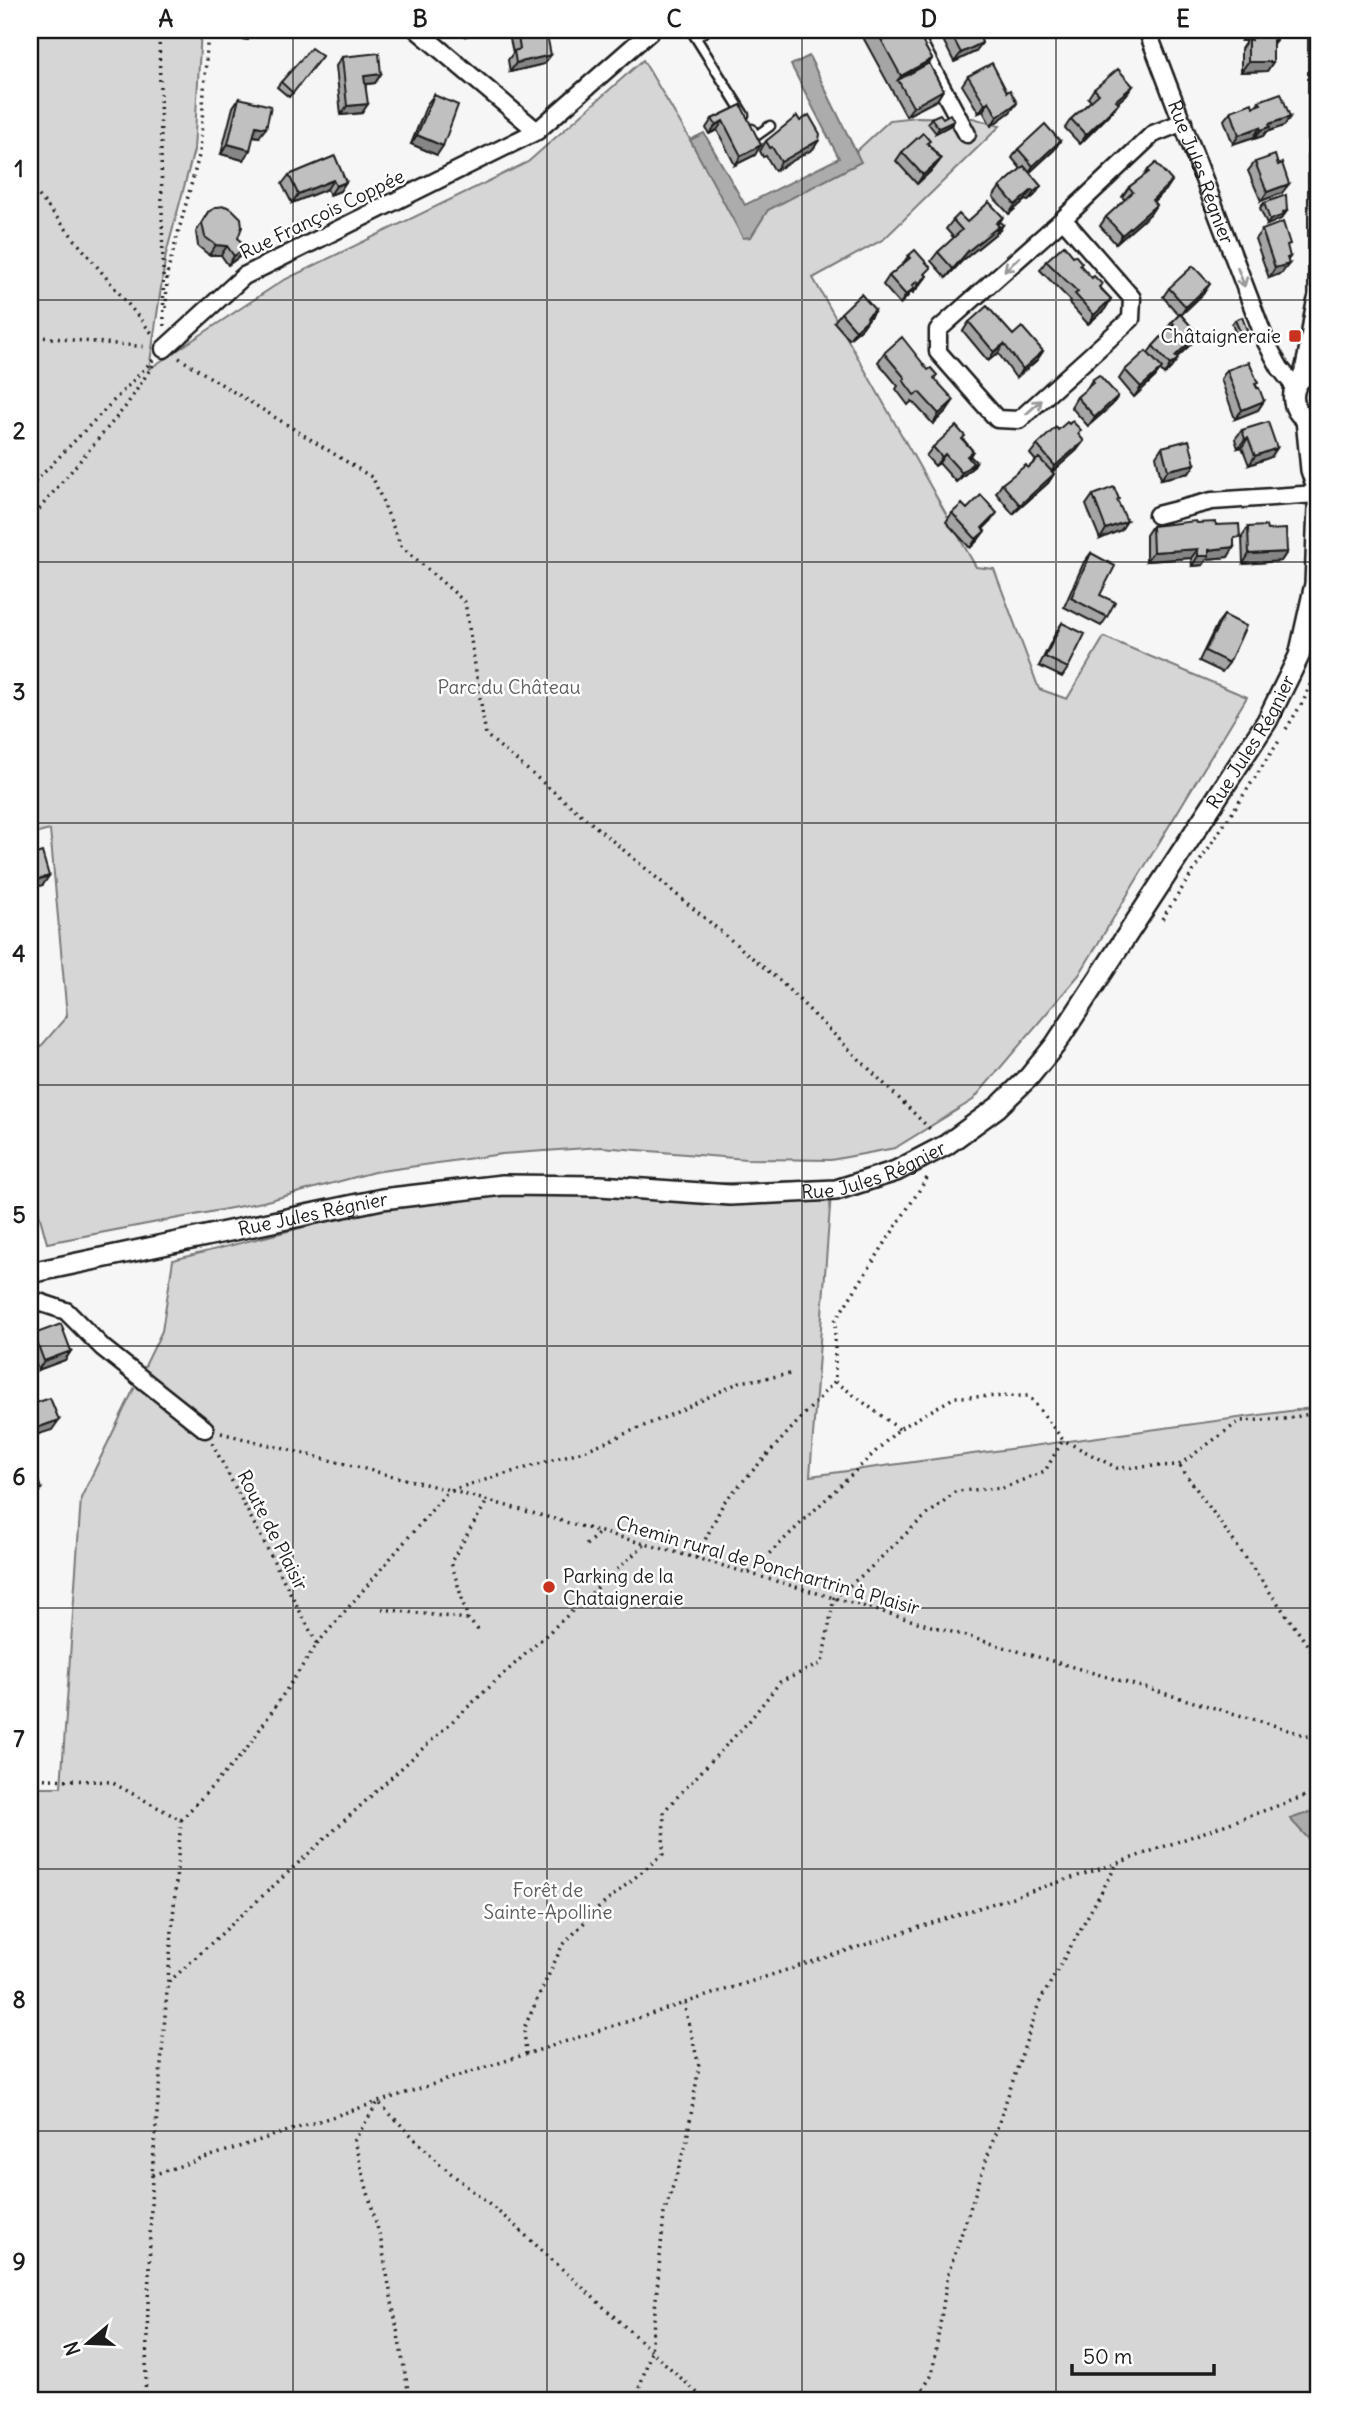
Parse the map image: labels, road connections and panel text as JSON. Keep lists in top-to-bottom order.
{
  "streets": {
    "street": ["Rue Jules Régnier", "Rue François Coppée"],
    "path": ["Route de Plaisir", "Chemin rural de Ponchartrin à Plaisir"]
  },
  "crossings": [
    ["Route de Plaisir", "Chemin rural de Ponchartrin à Plaisir"]
  ],
  "parks": ["Parc du Château", "Forêt de Sainte-Apolline"],
  "places": {
    "transit": ["Châtaigneraie"],
    "other": ["Parking de la Chataigneraie"]
  },
  "scale_bar": "50 m",
  "north": "left",
  "grid": {
    "columns": [
      "A",
      "B",
      "C",
      "D",
      "E"
    ],
    "rows": [
      "1",
      "2",
      "3",
      "4",
      "5",
      "6",
      "7",
      "8",
      "9"
    ]
  }
}
